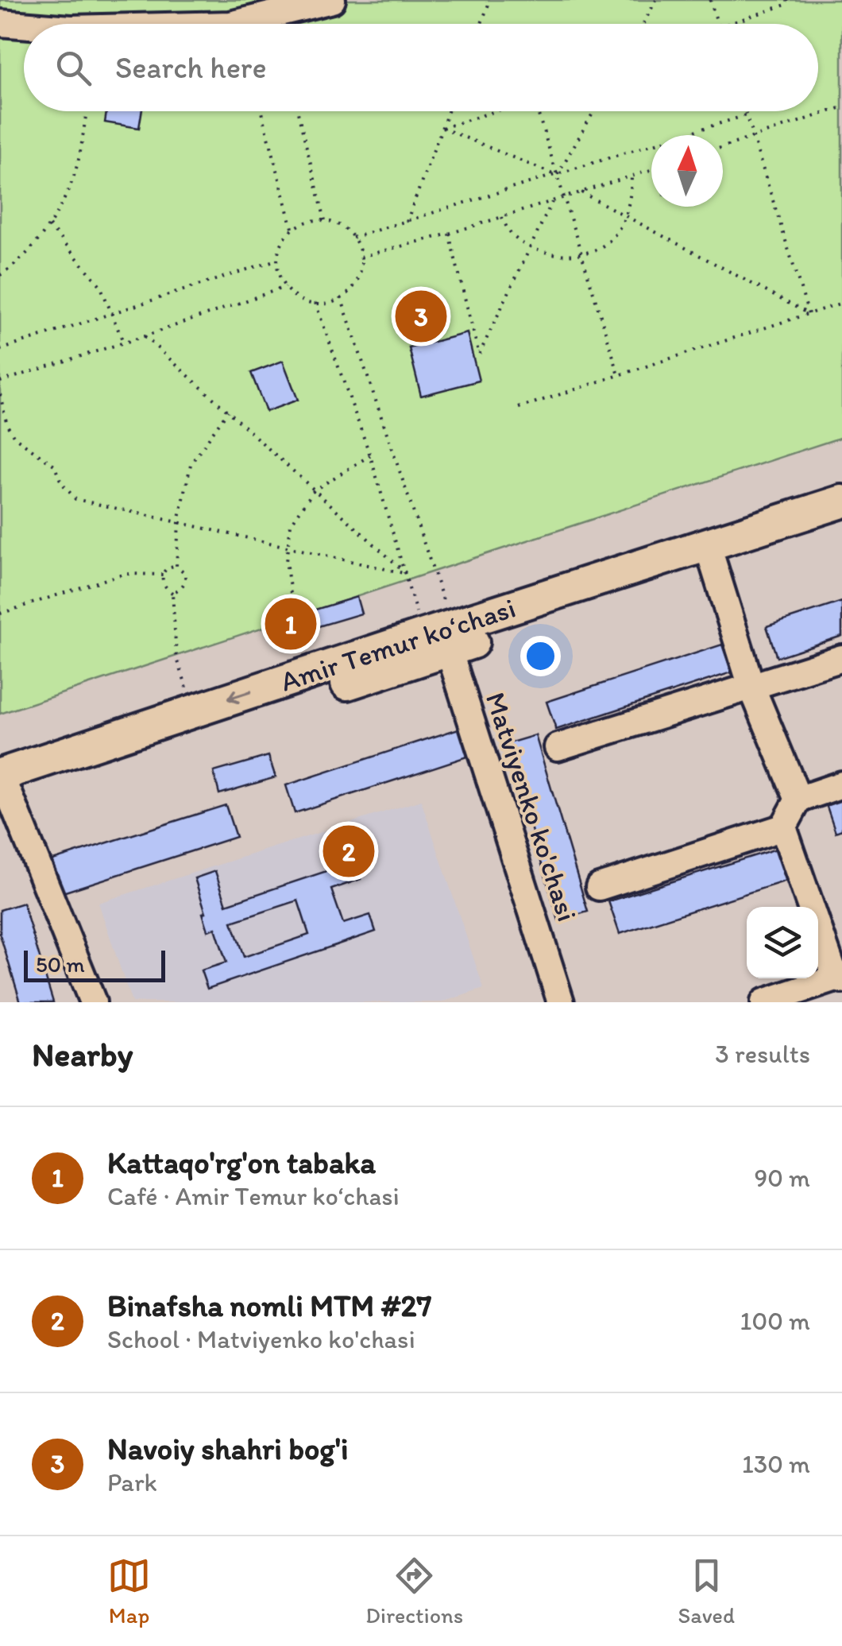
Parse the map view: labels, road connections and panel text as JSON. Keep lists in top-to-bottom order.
{
  "streets": {
    "main road": ["Amir Temur ko‘chasi"],
    "street": ["Matviyenko ko'chasi"]
  },
  "crossings": [
    ["Amir Temur ko‘chasi", "Matviyenko ko'chasi"]
  ],
  "scale_bar": "50 m",
  "north": "top",
  "page": {
    "search": "Search here",
    "pins": ["3", "1", "2"],
    "scale": "50 m",
    "heading": ["Nearby", "3 results"],
    "list": [
      {
        "mark": "1",
        "name": "Kattaqo'rg'on tabaka",
        "note": "Café · Amir Temur ko‘chasi",
        "value": "90 m"
      },
      {
        "mark": "2",
        "name": "Binafsha nomli MTM #27",
        "note": "School · Matviyenko ko'chasi",
        "value": "100 m"
      },
      {
        "mark": "3",
        "name": "Navoiy shahri bog'i",
        "note": "Park",
        "value": "130 m"
      }
    ],
    "nav": ["Map", "Directions", "Saved"]
  }
}
